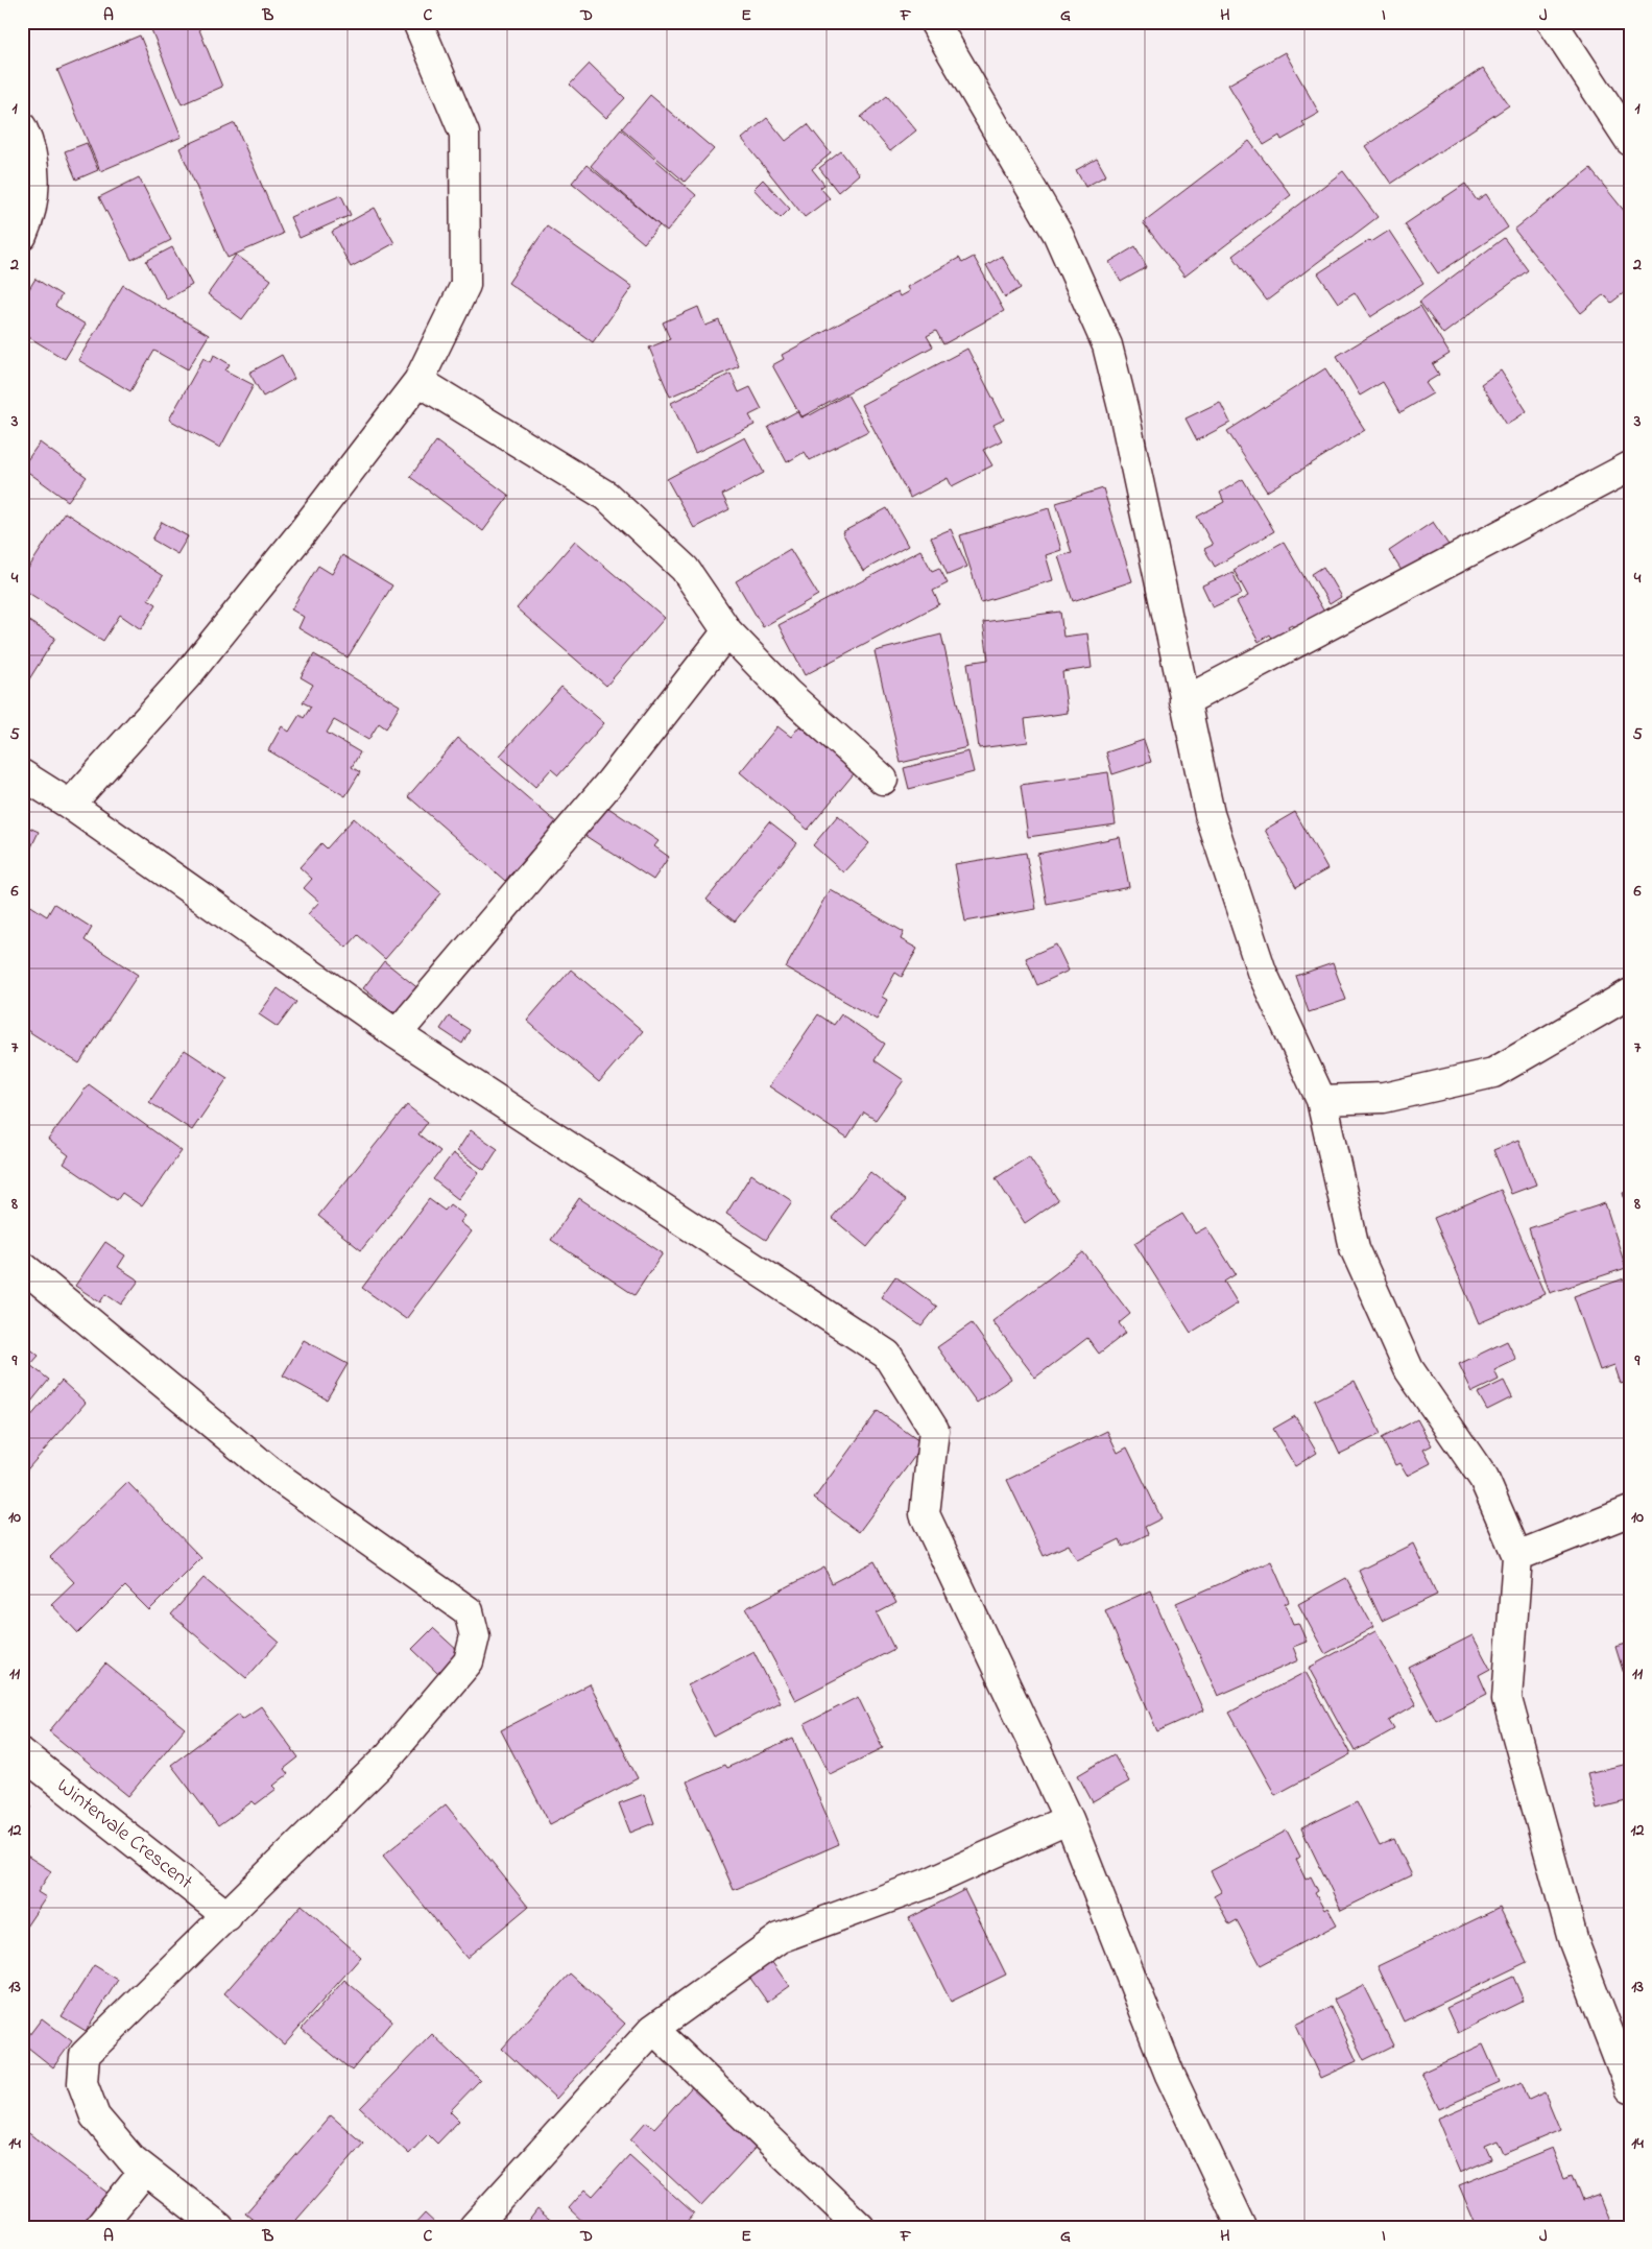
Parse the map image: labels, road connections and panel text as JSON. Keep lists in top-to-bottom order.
{
  "streets": {
    "street": ["Wintervale Crescent"]
  },
  "grid": {
    "columns": [
      "A",
      "B",
      "C",
      "D",
      "E",
      "F",
      "G",
      "H",
      "I",
      "J"
    ],
    "rows": [
      "1",
      "2",
      "3",
      "4",
      "5",
      "6",
      "7",
      "8",
      "9",
      "10",
      "11",
      "12",
      "13",
      "14"
    ]
  }
}
